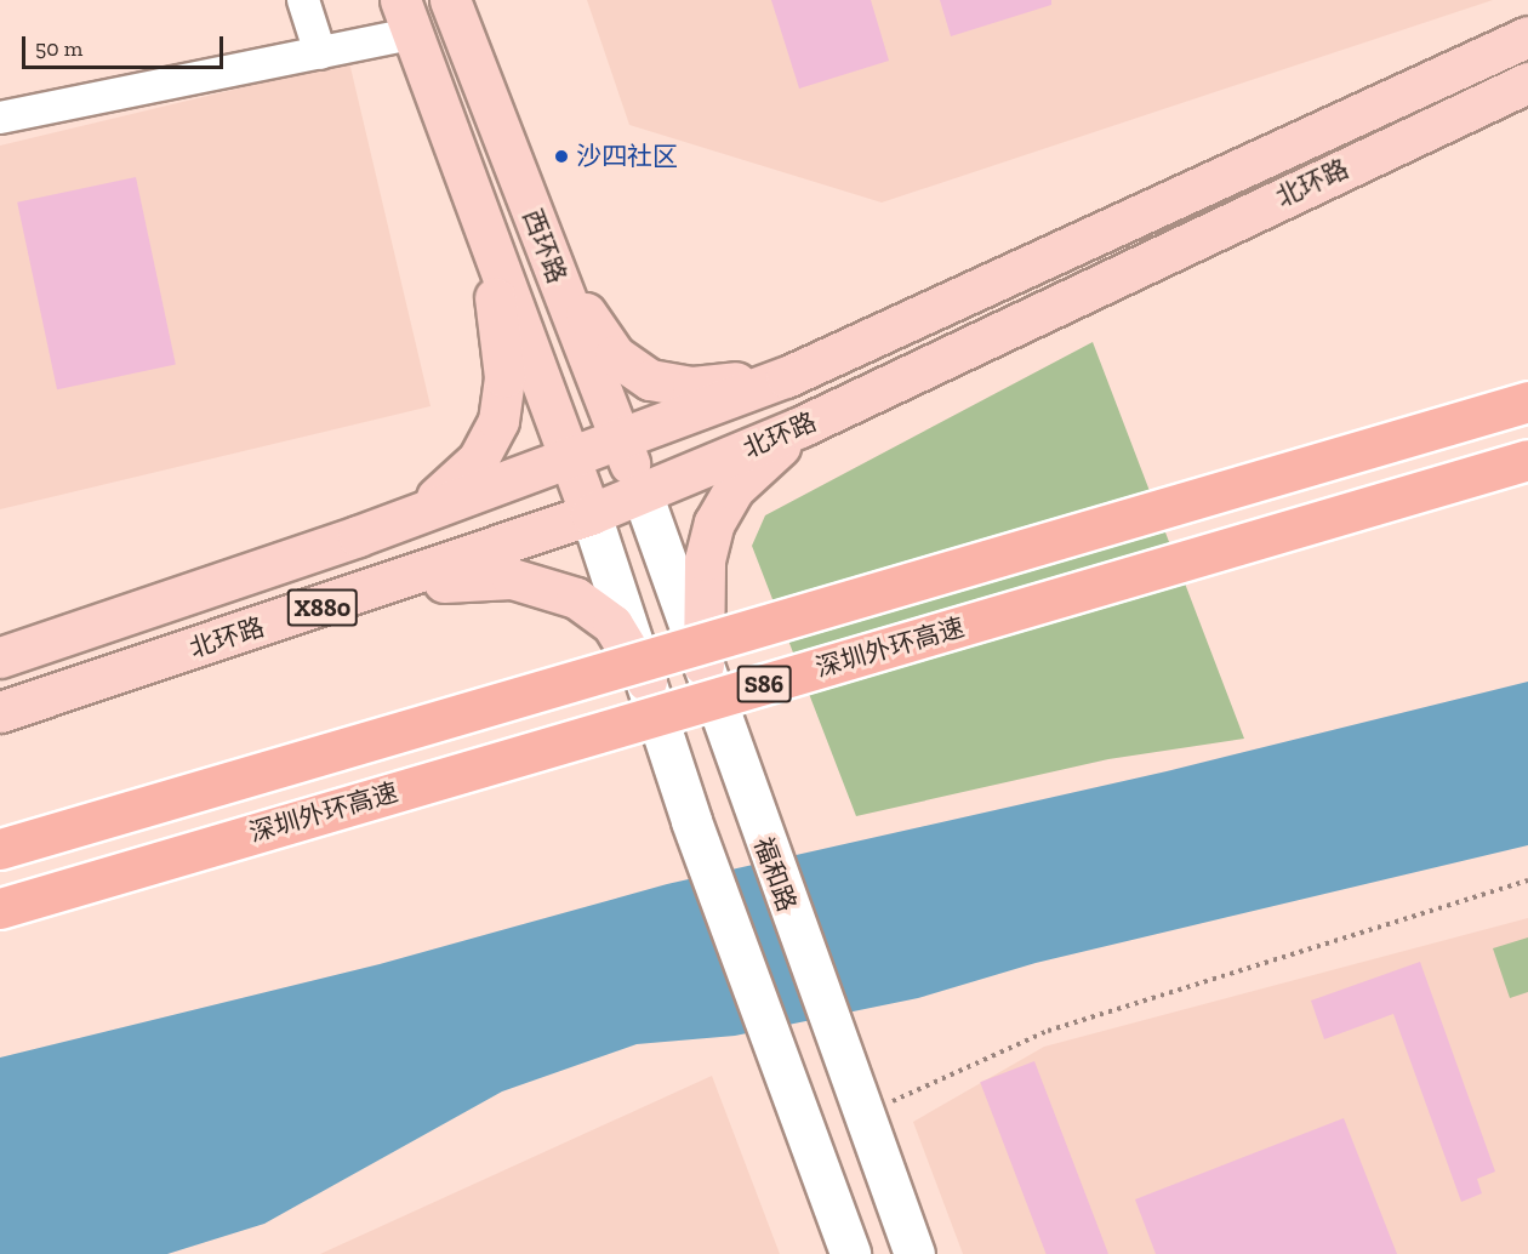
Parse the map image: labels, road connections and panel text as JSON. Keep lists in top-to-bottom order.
{
  "streets": {
    "highway": ["深圳外环高速", "S86"],
    "main road": [
      "北环路",
      "西环路",
      "X880",
      "福和路"
    ]
  },
  "crossings": [
    ["北环路", "西环路"],
    ["北环路", "福和路"],
    ["西环路", "福和路"]
  ],
  "places": ["沙四社区"],
  "scale_bar": "50 m"
}
